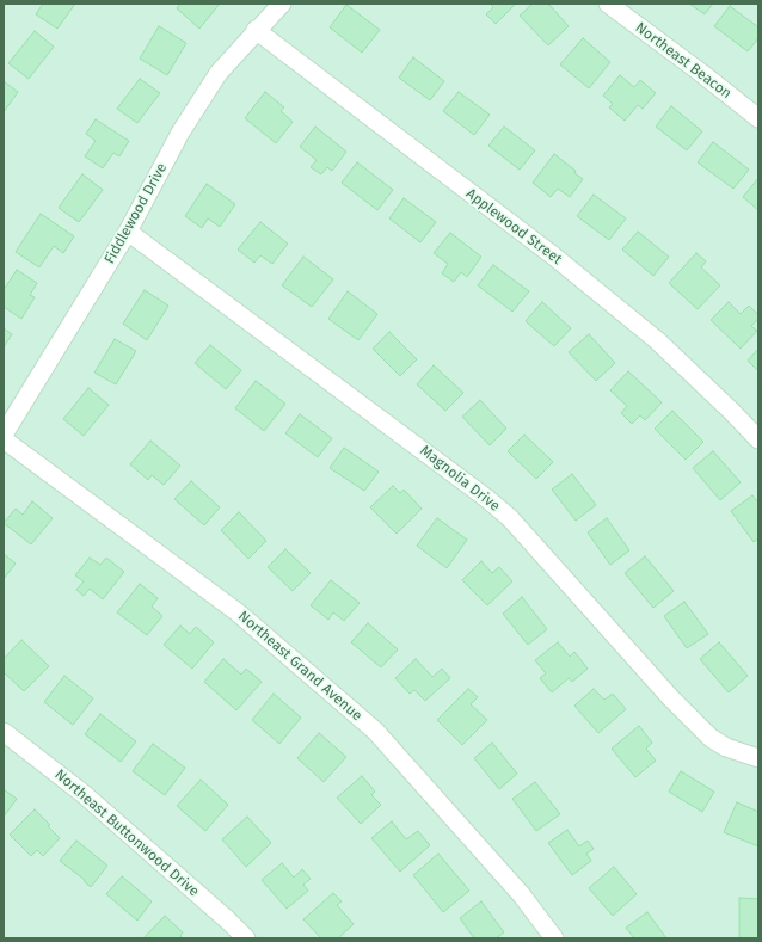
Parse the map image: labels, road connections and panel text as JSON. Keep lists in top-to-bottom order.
{
  "streets": {
    "street": [
      "Northeast Beacon",
      "Fiddlewood Drive",
      "Applewood Street",
      "Magnolia Drive",
      "Northeast Grand Avenue",
      "Northeast Buttonwood Drive"
    ]
  },
  "crossings": [
    ["Fiddlewood Drive", "Applewood Street"],
    ["Fiddlewood Drive", "Magnolia Drive"]
  ]
}
